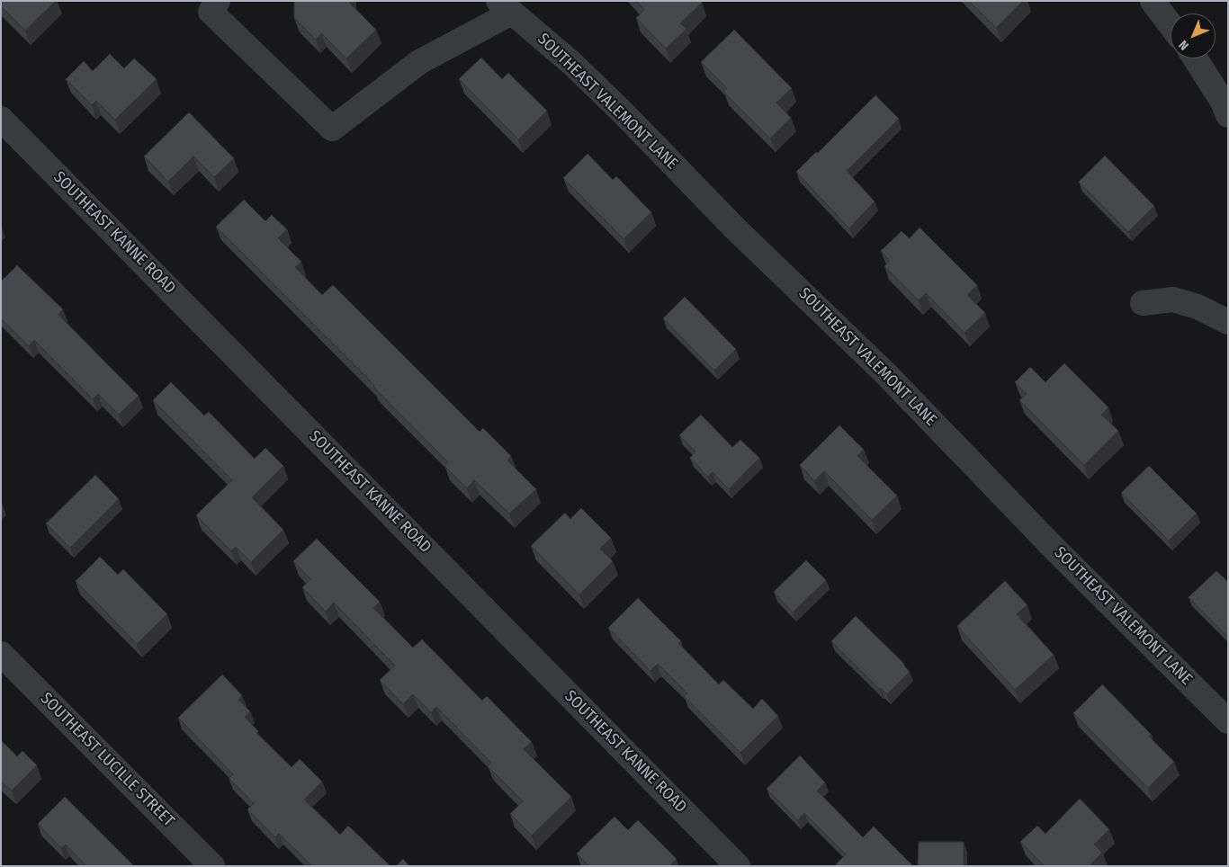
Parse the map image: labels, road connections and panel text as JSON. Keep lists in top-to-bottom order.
{
  "streets": {
    "street": ["SOUTHEAST VALEMONT LANE", "SOUTHEAST KANNE ROAD", "SOUTHEAST LUCILLE STREET"]
  },
  "north": "bottom left"
}
